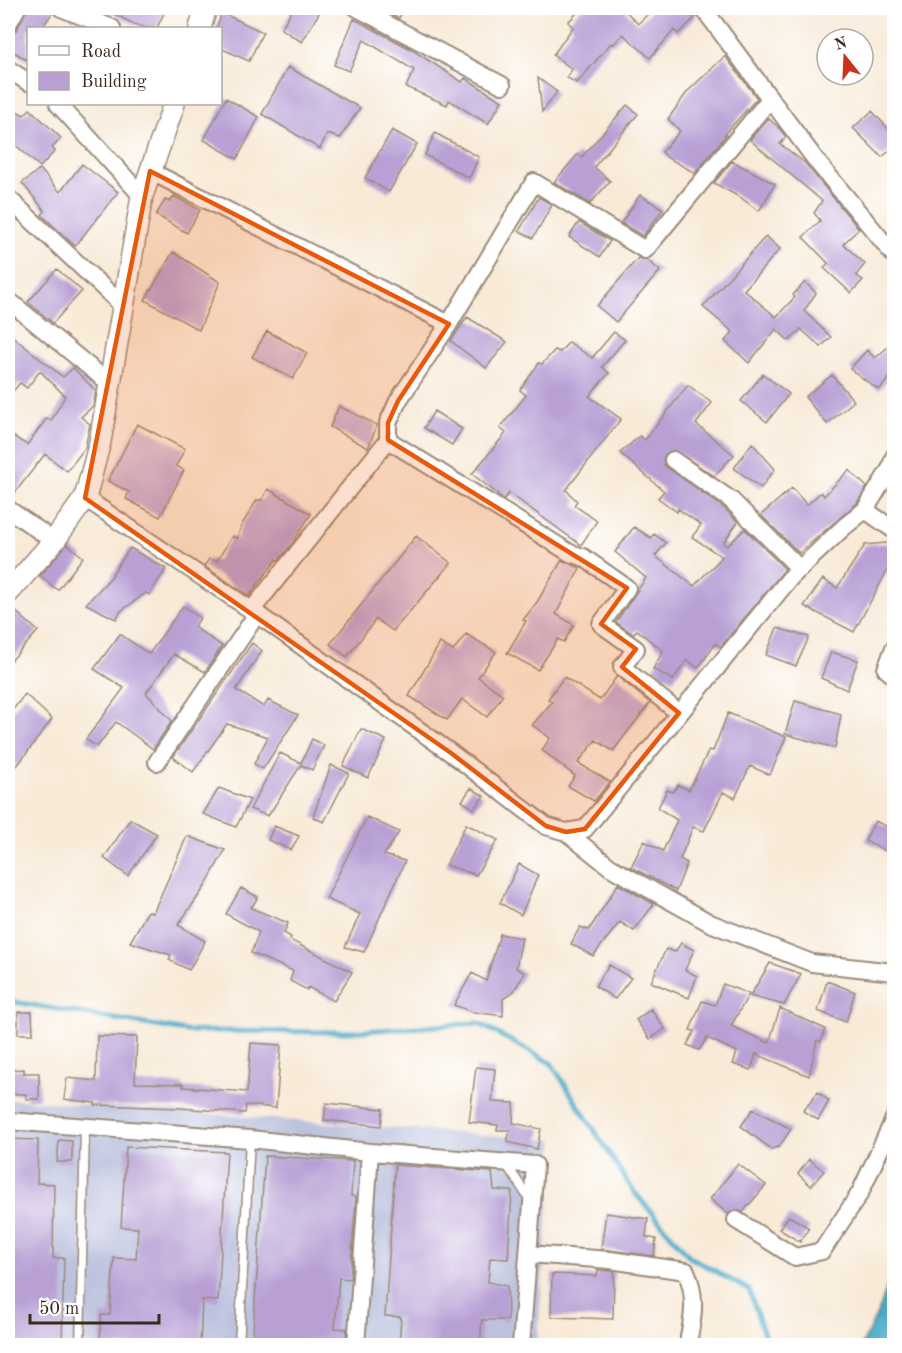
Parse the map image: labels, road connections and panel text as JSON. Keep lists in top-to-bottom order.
{
  "legend": ["Road", "Building"],
  "scale_bar": "50 m",
  "north": "top"
}
